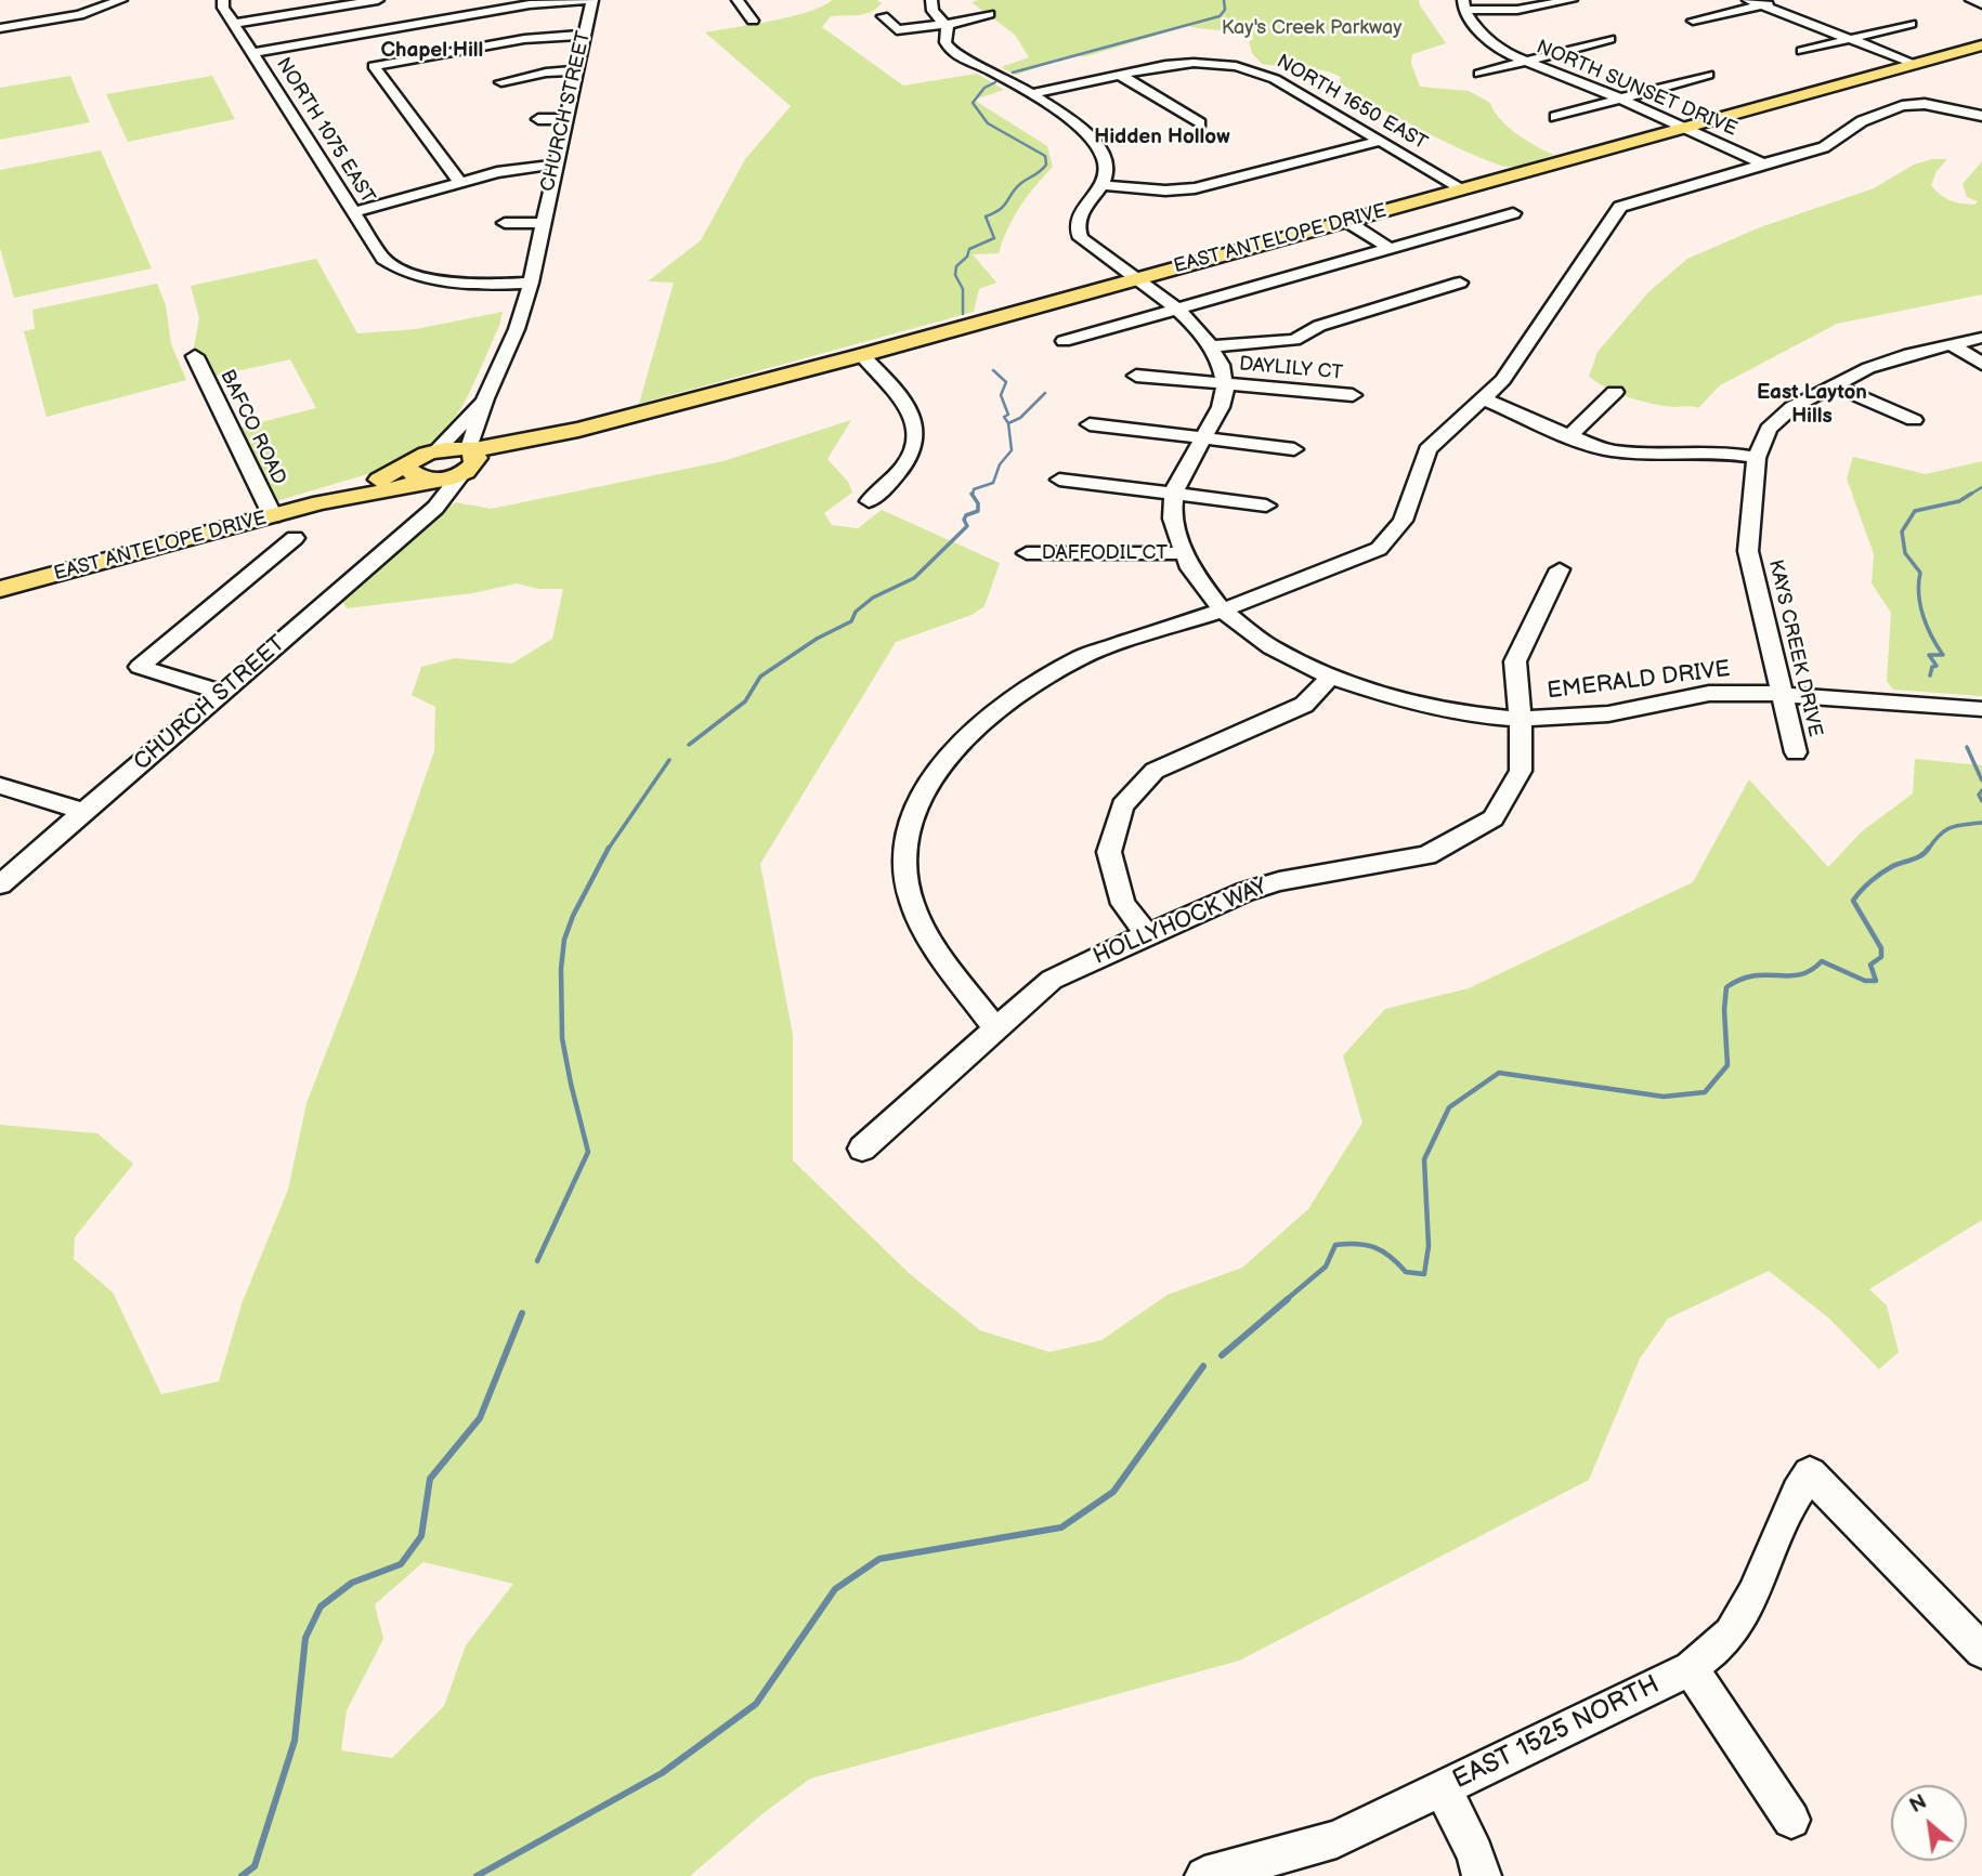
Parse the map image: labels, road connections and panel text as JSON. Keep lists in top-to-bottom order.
{
  "streets": {
    "main road": ["EAST ANTELOPE DRIVE"],
    "street": [
      "NORTH SUNSET DRIVE",
      "NORTH 1650 EAST",
      "CHURCH STREET",
      "NORTH 1075 EAST",
      "DAYLILY CT",
      "BAFCO ROAD",
      "DAFFODIL CT",
      "KAYS CREEK DRIVE",
      "EMERALD DRIVE",
      "HOLLYHOCK WAY",
      "EAST 1525 NORTH"
    ]
  },
  "crossings": [
    ["NORTH SUNSET DRIVE", "EAST ANTELOPE DRIVE"],
    ["NORTH 1650 EAST", "EAST ANTELOPE DRIVE"],
    ["CHURCH STREET", "NORTH 1075 EAST"],
    ["CHURCH STREET", "EAST ANTELOPE DRIVE"],
    ["EAST ANTELOPE DRIVE", "BAFCO ROAD"],
    ["DAFFODIL CT", "EMERALD DRIVE"],
    ["KAYS CREEK DRIVE", "EMERALD DRIVE"],
    ["EMERALD DRIVE", "HOLLYHOCK WAY"]
  ],
  "districts": ["Chapel Hill", "Hidden Hollow", "East Layton Hills"],
  "parks": ["Kay's Creek Parkway"],
  "north": "top left"
}
